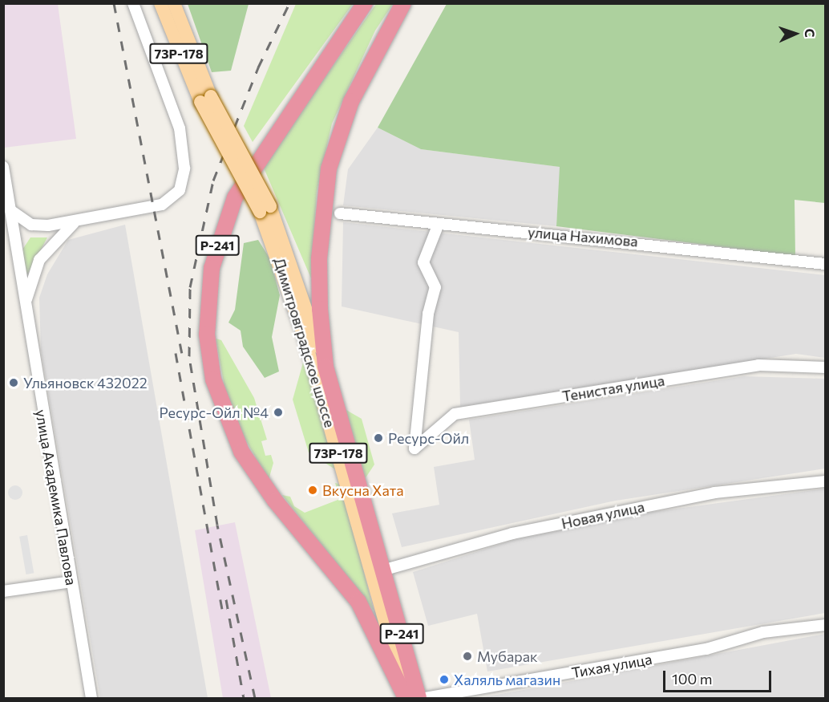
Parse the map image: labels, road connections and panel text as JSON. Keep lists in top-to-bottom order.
{
  "streets": {
    "highway": ["Р-241", "Димитровградское шоссе"],
    "main road": ["73Р-178"],
    "street": [
      "улица Нахимова",
      "Тенистая улица",
      "улица Академика Павлова",
      "Новая улица",
      "Тихая улица"
    ]
  },
  "crossings": [
    ["улица Нахимова", "Тенистая улица"],
    ["Р-241", "Димитровградское шоссе"],
    ["Димитровградское шоссе", "Новая улица"]
  ],
  "places": [
    "Ульяновск 432022",
    "Ресурс-Ойл №4",
    "Ресурс-Ойл",
    "Вкусна Хата",
    "Мубарак",
    "Халяль магазин"
  ],
  "scale_bar": "100 m",
  "north": "right"
}
